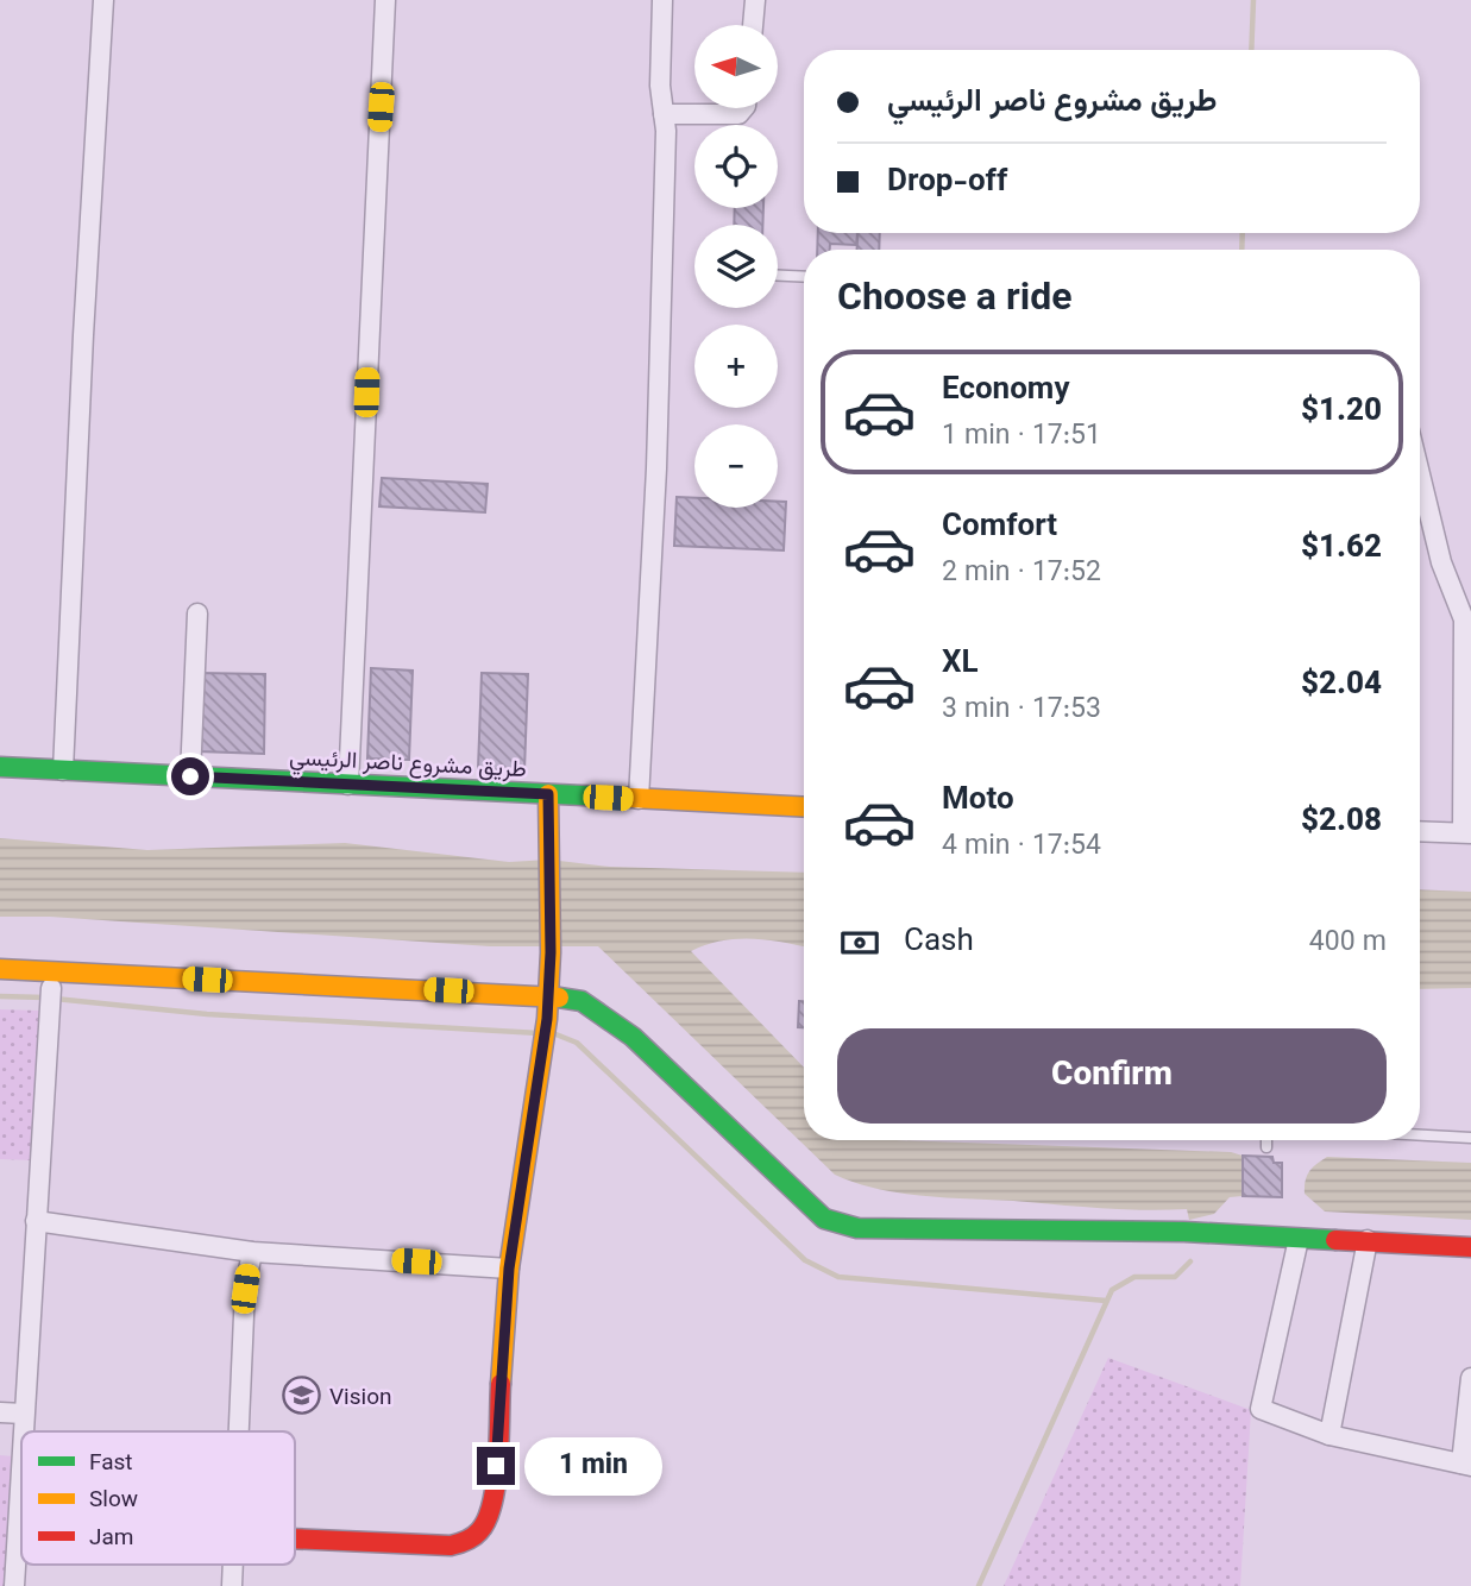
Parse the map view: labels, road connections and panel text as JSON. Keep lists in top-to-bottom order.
{
  "streets": {
    "street": ["طريق مشروع ناصر الرئيسي"]
  },
  "places": {
    "school or university": ["Vision"]
  },
  "legend": ["Fast", "Slow", "Jam"],
  "north": "left",
  "page": {
    "map_buttons": ["+", "−"],
    "banner": ["طريق مشروع ناصر الرئيسي", "Drop-off"],
    "heading": "Choose a ride",
    "list": [
      {
        "name": "Economy",
        "note": "1 min · 17:51",
        "value": "$1.20"
      },
      {
        "name": "Comfort",
        "note": "2 min · 17:52",
        "value": "$1.62"
      },
      {
        "name": "XL",
        "note": "3 min · 17:53",
        "value": "$2.04"
      },
      {
        "name": "Moto",
        "note": "4 min · 17:54",
        "value": "$2.08"
      }
    ],
    "pay": ["Cash", "400 m"],
    "buttons": "Confirm",
    "bubble": "1 min"
  }
}
